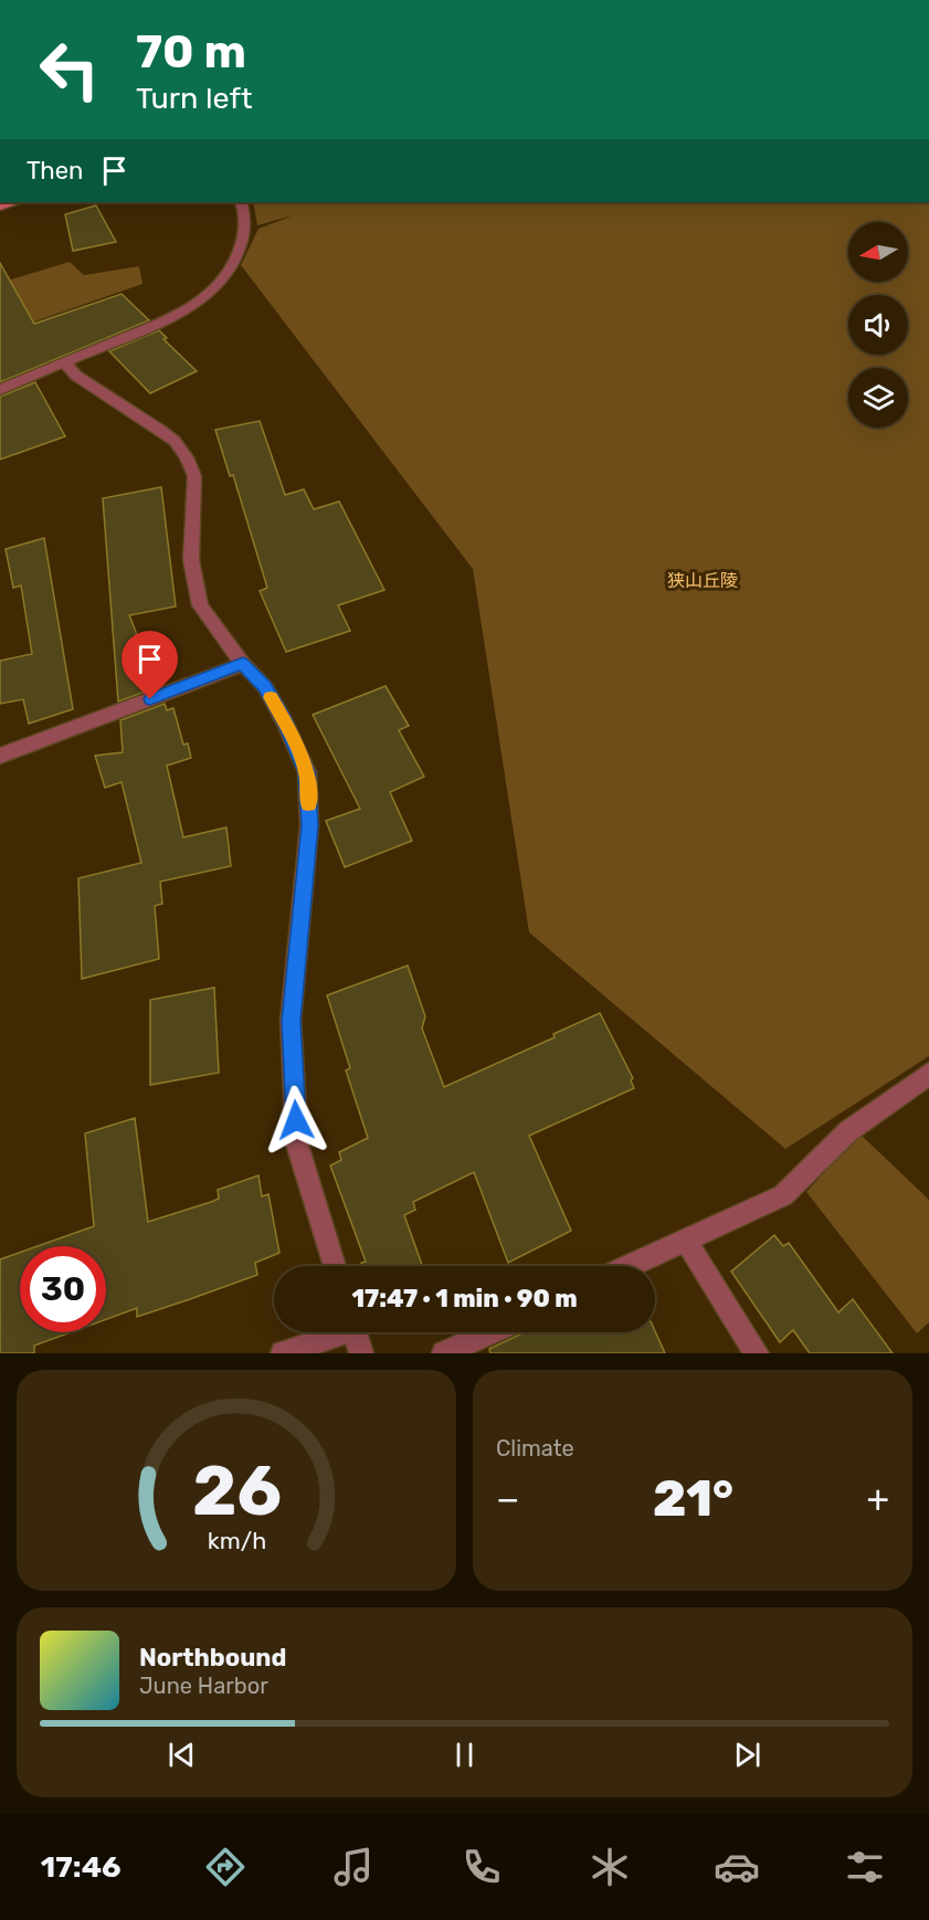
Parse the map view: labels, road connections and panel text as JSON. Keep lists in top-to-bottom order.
{
  "parks": ["狭山丘陵"],
  "north": "left",
  "page": {
    "turn": ["70 m", "Turn left"],
    "then": "Then",
    "limit": "30",
    "trip": "17:47 · 1 min · 90 m",
    "tile": "Climate",
    "heat": ["−", "21°", "+"],
    "song": ["Northbound", "June Harbor"],
    "tabs": "17:46",
    "gauge": ["26", "km/h"]
  }
}
